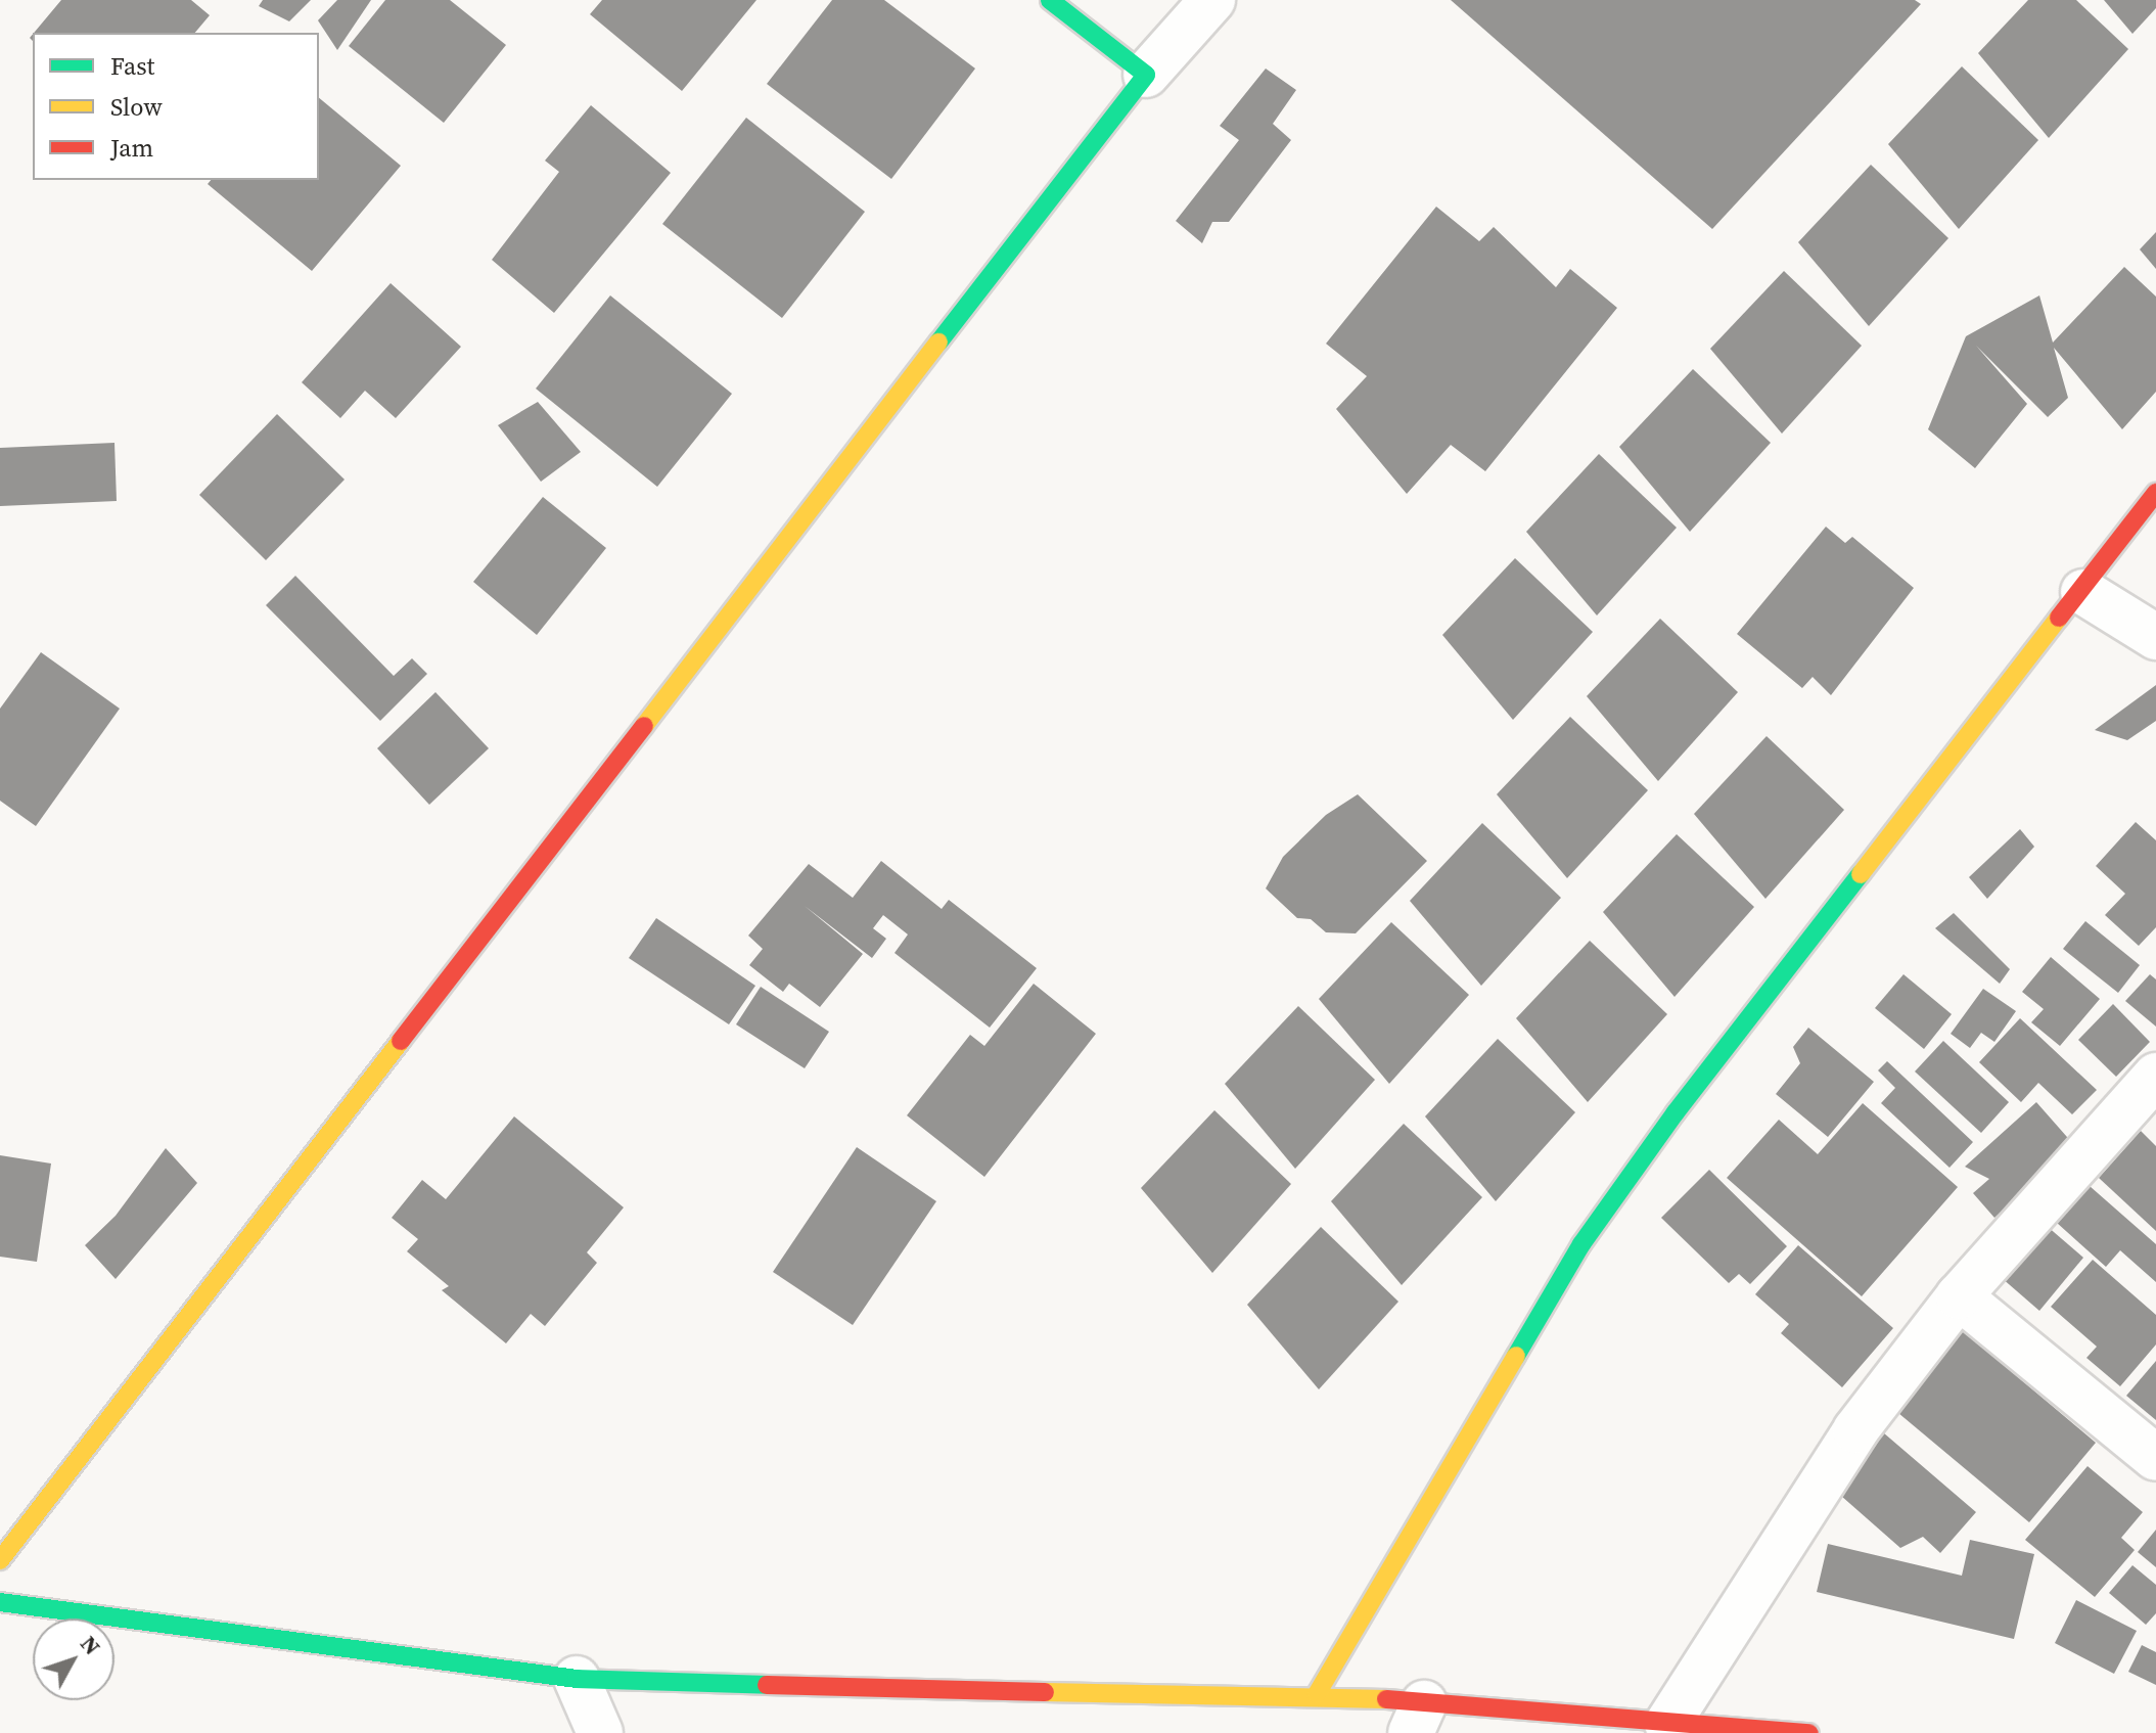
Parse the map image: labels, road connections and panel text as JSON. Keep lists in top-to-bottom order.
{
  "legend": ["Fast", "Slow", "Jam"],
  "north": "top right"
}
